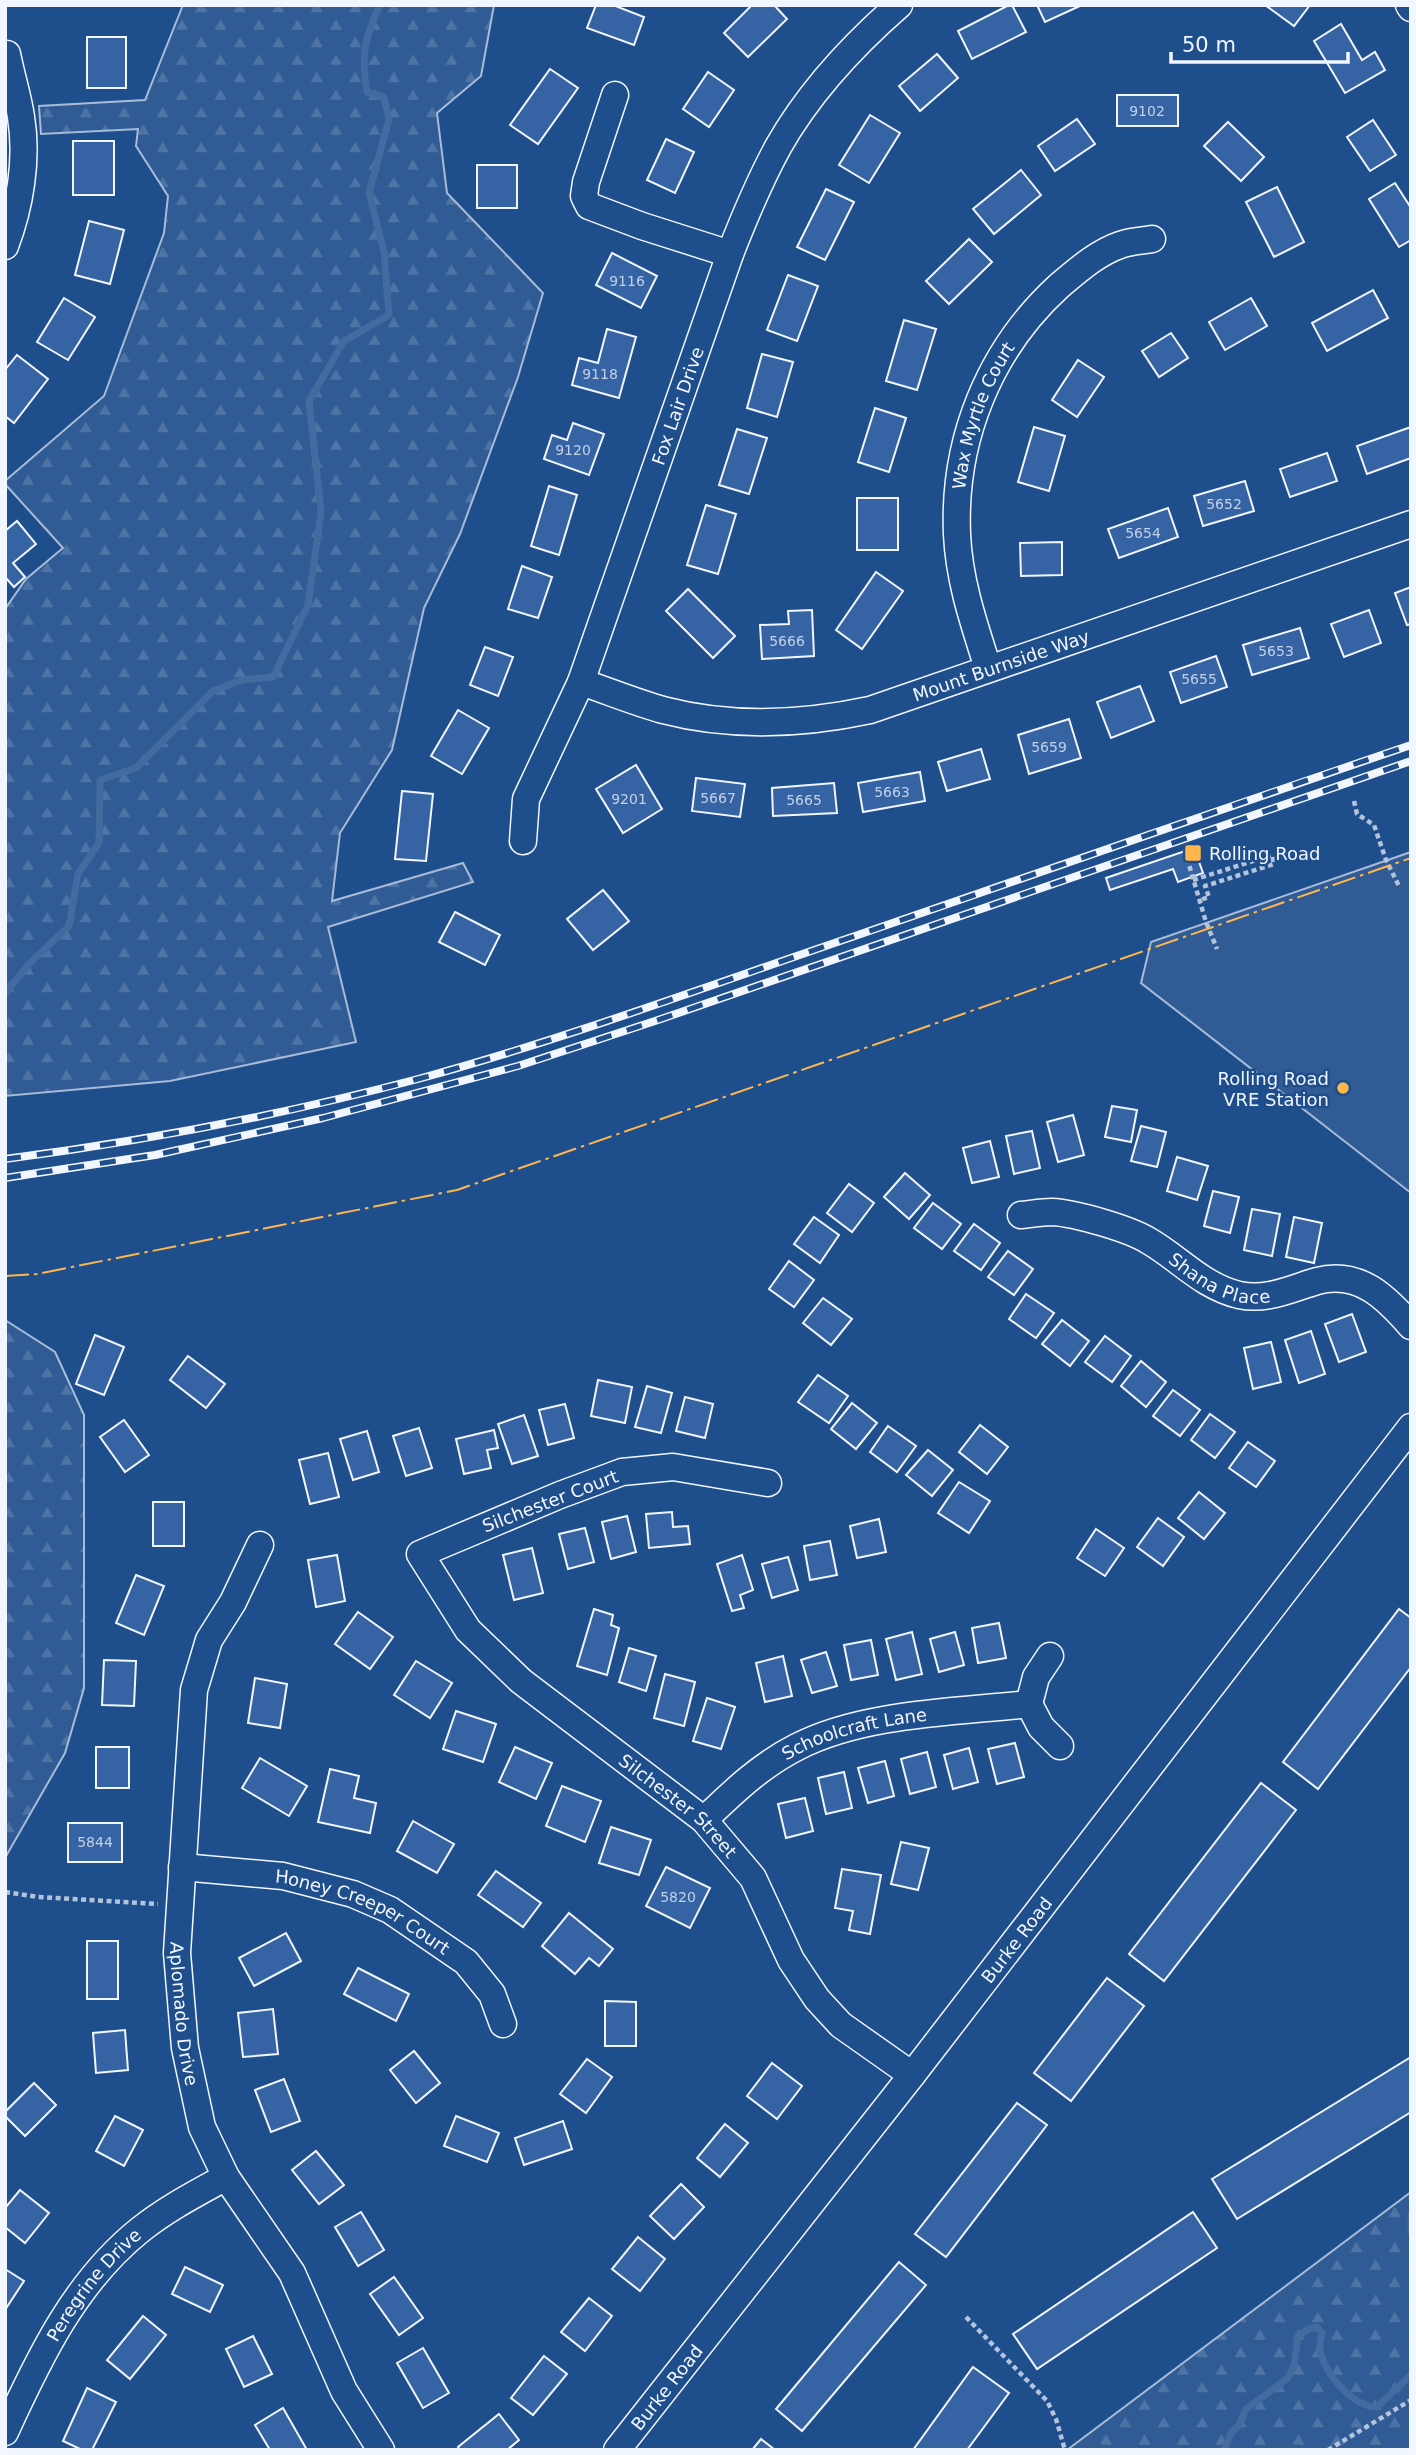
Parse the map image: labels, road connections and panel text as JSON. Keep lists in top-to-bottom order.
{
  "streets": {
    "street": [
      "Fox Lair Drive",
      "Wax Myrtle Court",
      "Mount Burnside Way",
      "Shana Place",
      "Silchester Court",
      "Schoolcraft Lane",
      "Silchester Street",
      "Honey Creeper Court",
      "Burke Road",
      "Aplomado Drive",
      "Peregrine Drive"
    ]
  },
  "crossings": [
    ["Fox Lair Drive", "Mount Burnside Way"],
    ["Wax Myrtle Court", "Mount Burnside Way"],
    ["Silchester Court", "Silchester Street"],
    ["Schoolcraft Lane", "Silchester Street"],
    ["Silchester Street", "Burke Road"],
    ["Honey Creeper Court", "Aplomado Drive"],
    ["Aplomado Drive", "Peregrine Drive"]
  ],
  "places": {
    "transit": ["Rolling Road"],
    "other": ["Rolling Road VRE Station"]
  },
  "house_numbers": [
    "9102",
    "9116",
    "9118",
    "9120",
    "5652",
    "5654",
    "5666",
    "5653",
    "5655",
    "5659",
    "5663",
    "5667",
    "9201",
    "5665",
    "5844",
    "5820"
  ],
  "scale_bar": "50 m"
}
